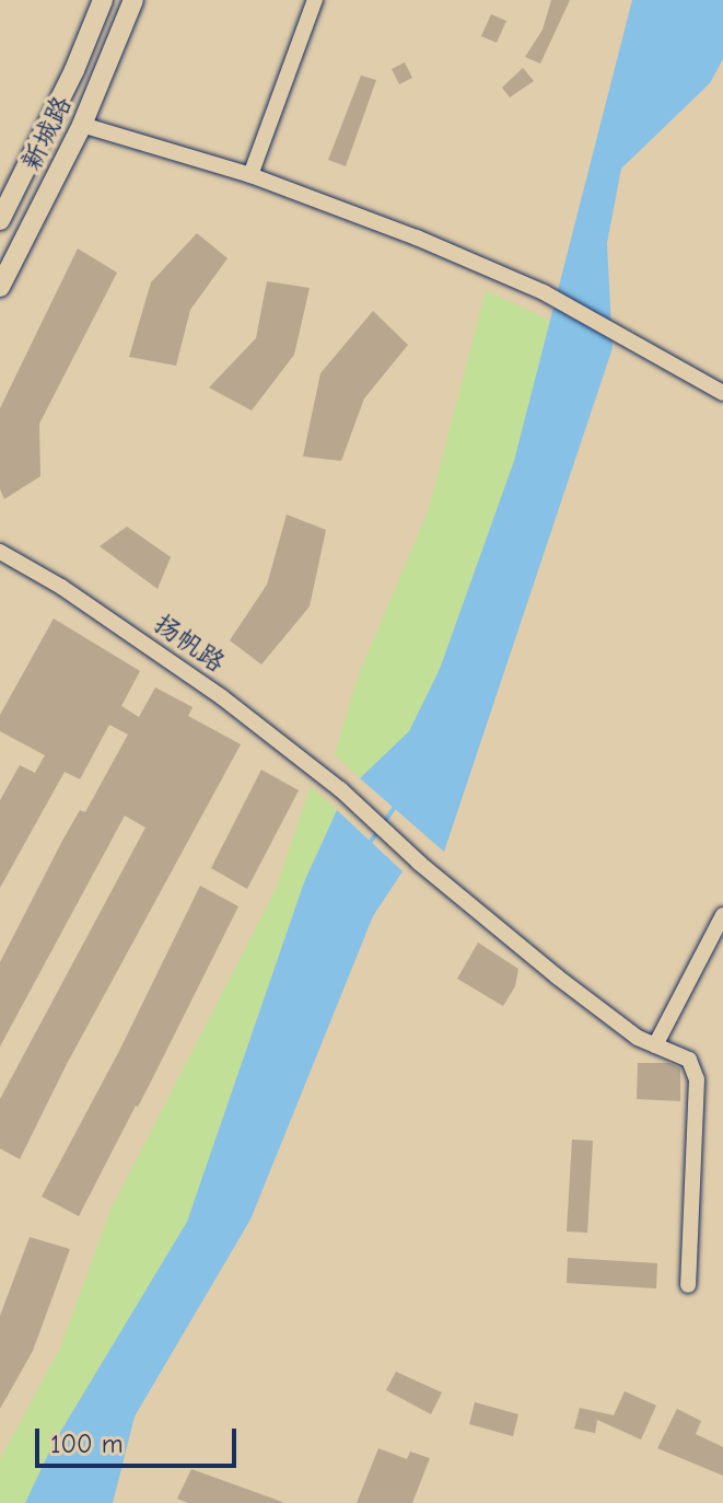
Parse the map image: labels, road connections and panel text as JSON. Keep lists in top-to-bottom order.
{
  "streets": {
    "main road": ["新城路"],
    "street": ["扬帆路"]
  },
  "scale_bar": "100 m"
}
